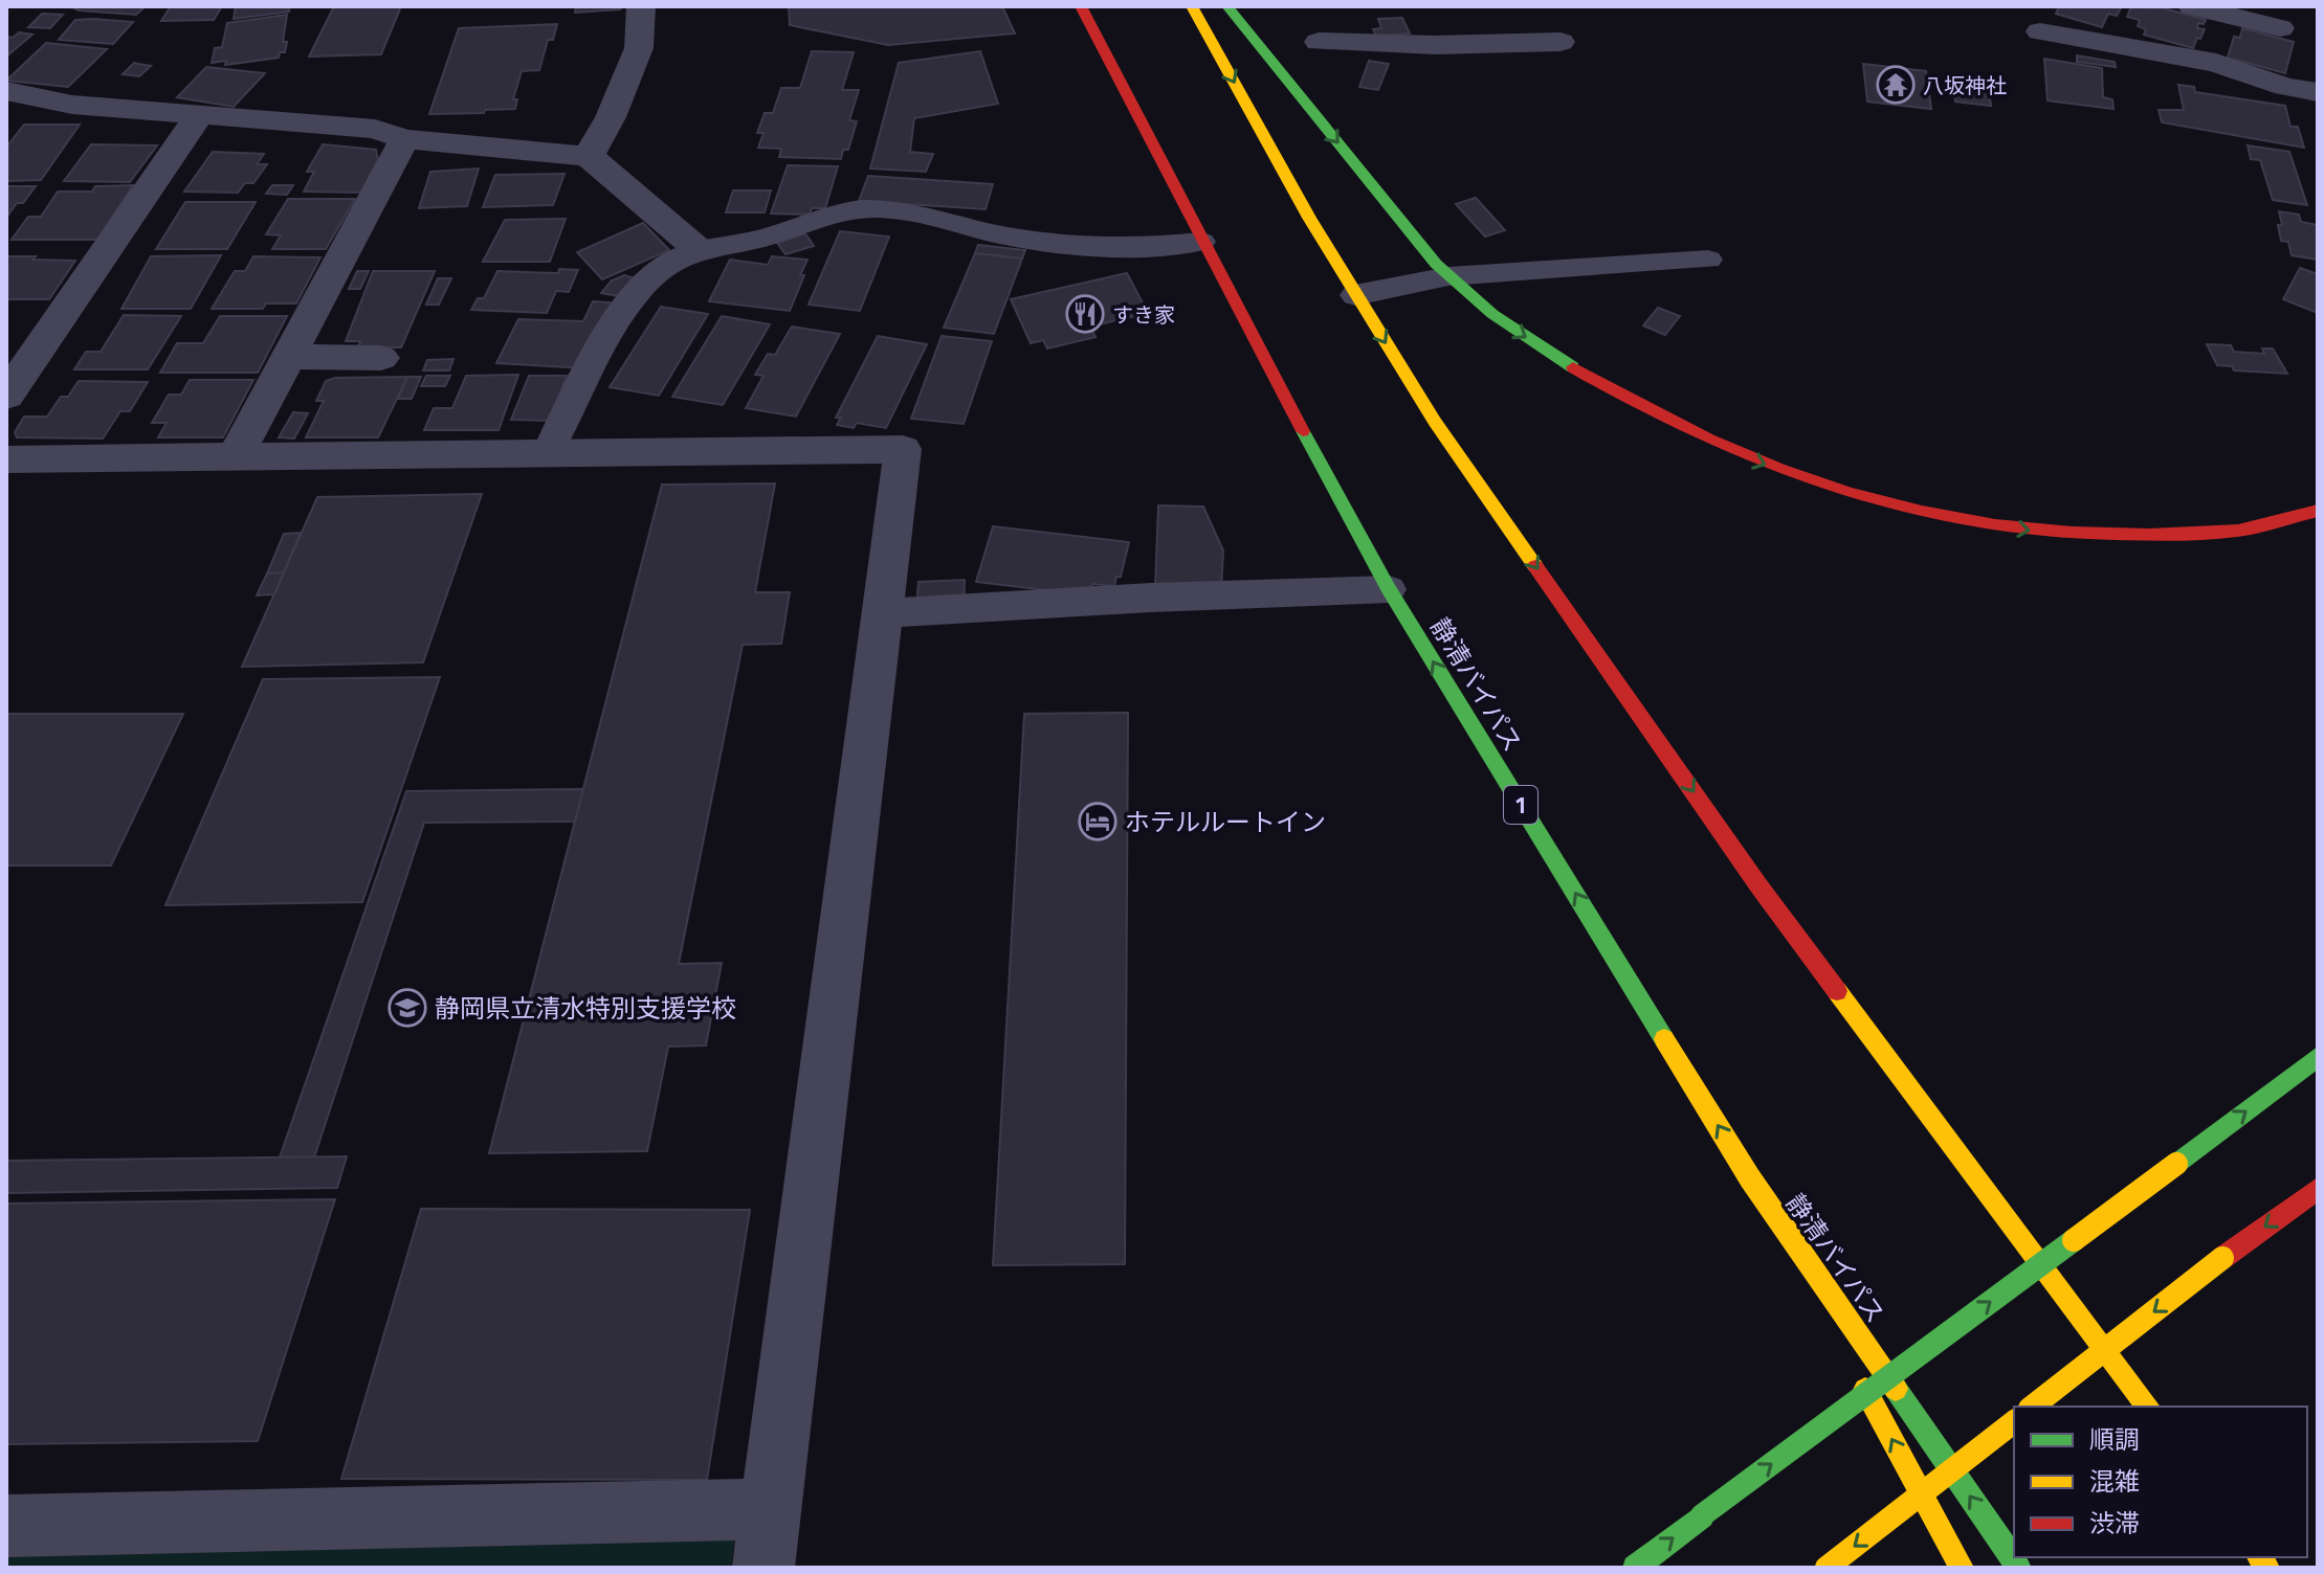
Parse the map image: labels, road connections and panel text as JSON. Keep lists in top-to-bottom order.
{
  "streets": {
    "highway": ["静清バイパス", "1"]
  },
  "places": {
    "temple": ["八坂神社"],
    "restaurant": ["すき家"],
    "hotel": ["ホテルルートイン"],
    "school or university": ["静岡県立清水特別支援学校"]
  },
  "legend": ["順調", "混雑", "渋滞"]
}
